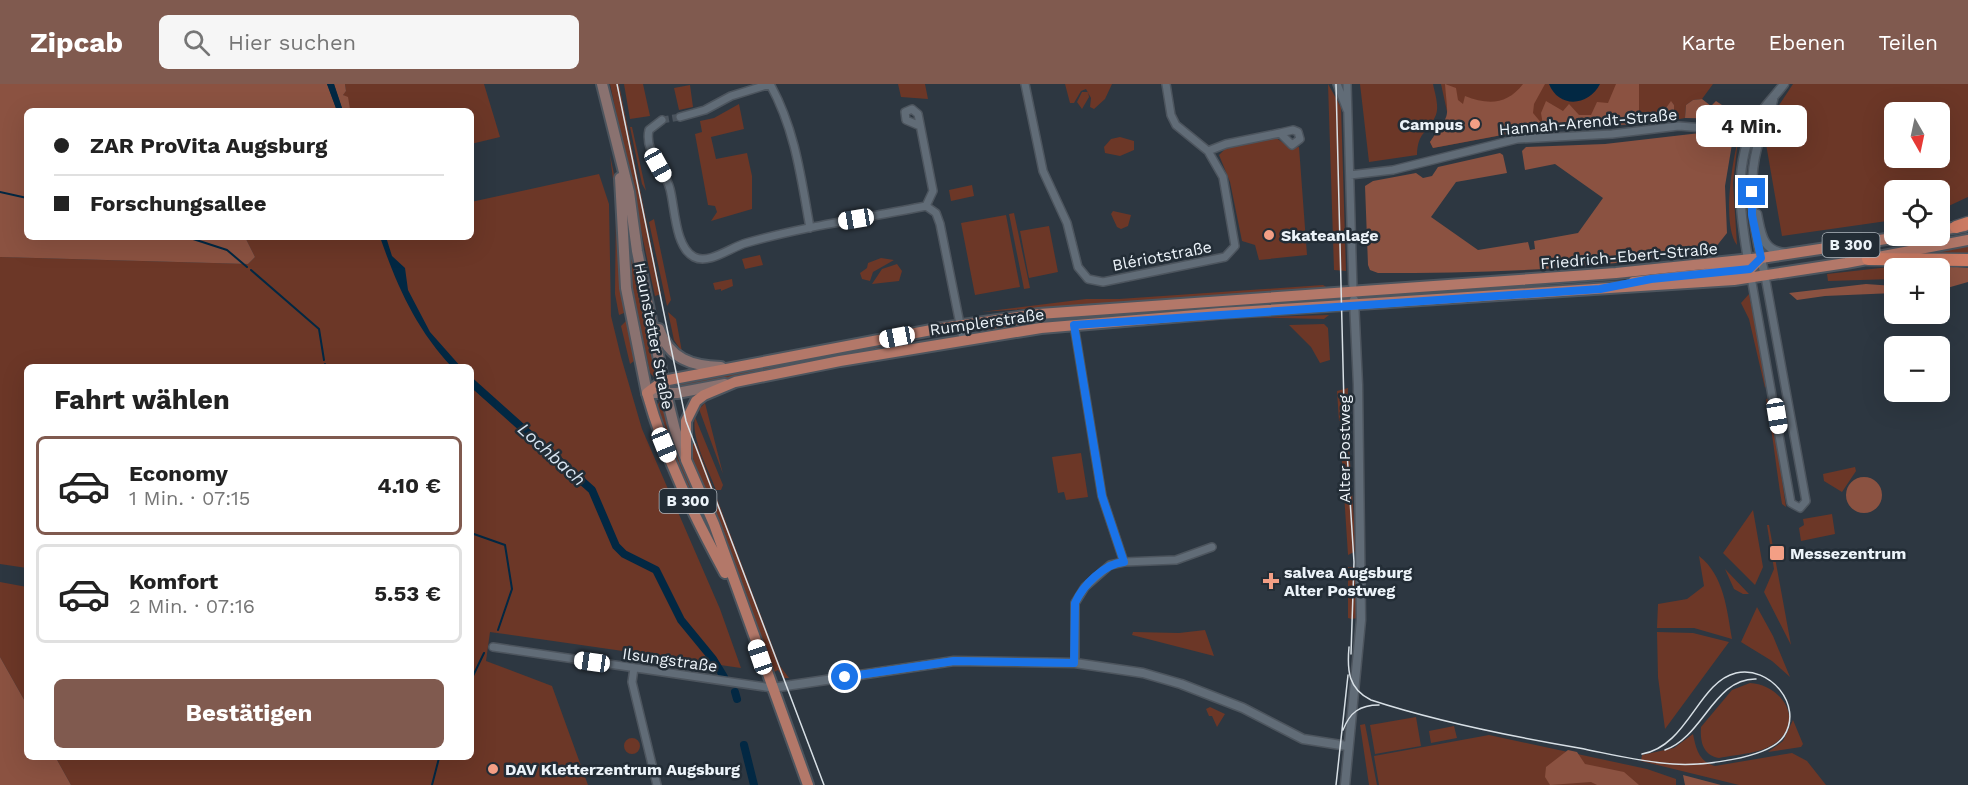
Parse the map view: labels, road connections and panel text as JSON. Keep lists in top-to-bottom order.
{
  "streets": {
    "highway": ["B 300"],
    "main road": ["Friedrich-Ebert-Straße", "Rumplerstraße", "Haunstetter Straße"],
    "street": [
      "Hannah-Arendt-Straße",
      "Blériotstraße",
      "Alter Postweg",
      "Ilsungstraße"
    ]
  },
  "crossings": [
    ["Hannah-Arendt-Straße", "Alter Postweg"],
    ["B 300", "Friedrich-Ebert-Straße"],
    ["Friedrich-Ebert-Straße", "Rumplerstraße"],
    ["Friedrich-Ebert-Straße", "Alter Postweg"],
    ["Rumplerstraße", "Haunstetter Straße"],
    ["Rumplerstraße", "Alter Postweg"],
    ["Haunstetter Straße", "Ilsungstraße"]
  ],
  "water": ["Lochbach"],
  "places": {
    "other": ["Campus", "Skateanlage", "DAV Kletterzentrum Augsburg"],
    "transit": ["Messezentrum"],
    "health": ["salvea Augsburg Alter Postweg"]
  },
  "north": "bottom",
  "page": {
    "header": "Zipcab",
    "search": "Hier suchen",
    "nav": ["Karte", "Ebenen", "Teilen"],
    "map_buttons": ["+", "−"],
    "bubble": "4 Min.",
    "banner": ["ZAR ProVita Augsburg", "Forschungsallee"],
    "heading": "Fahrt wählen",
    "list": [
      {
        "name": "Economy",
        "note": "1 Min. · 07:15",
        "value": "4.10 €"
      },
      {
        "name": "Komfort",
        "note": "2 Min. · 07:16",
        "value": "5.53 €"
      }
    ],
    "buttons": "Bestätigen"
  }
}
